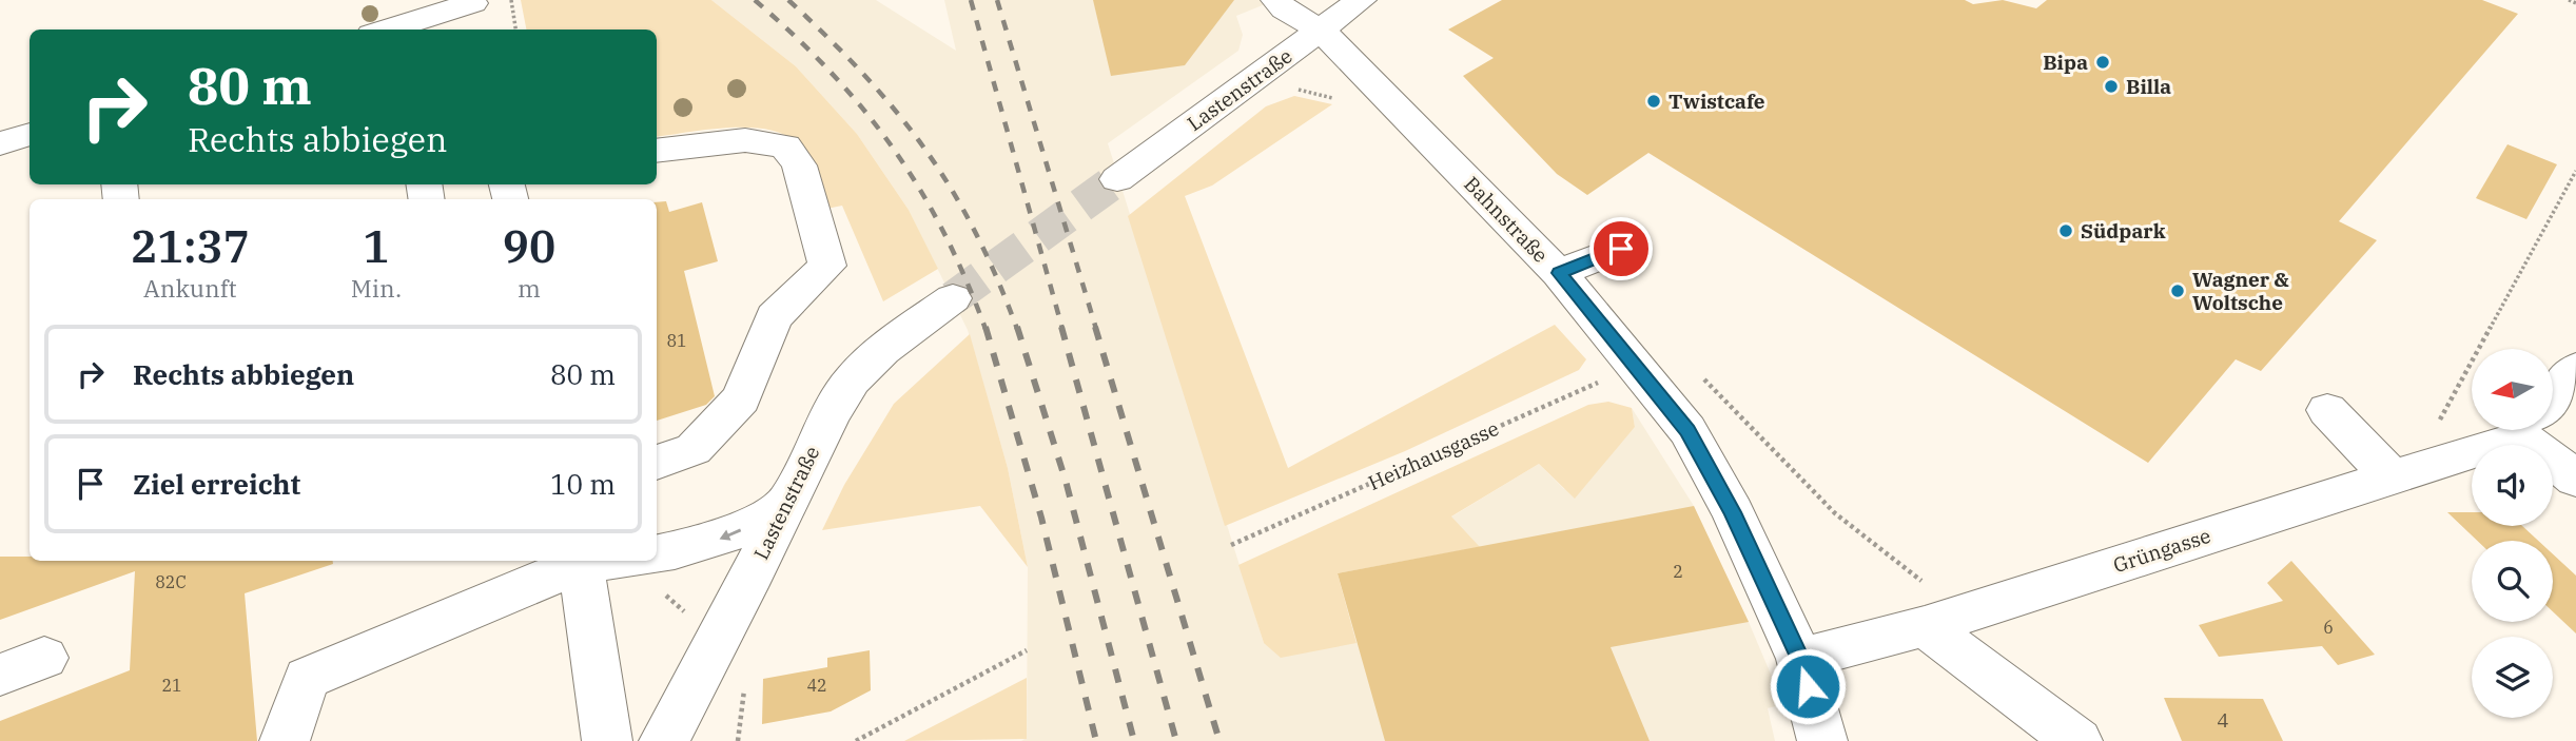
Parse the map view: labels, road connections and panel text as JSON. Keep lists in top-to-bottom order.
{
  "streets": {
    "street": ["Lastenstraße", "Bahnstraße", "Grüngasse"],
    "path": ["Heizhausgasse"]
  },
  "crossings": [
    ["Lastenstraße", "Bahnstraße"],
    ["Bahnstraße", "Heizhausgasse"],
    ["Bahnstraße", "Grüngasse"]
  ],
  "places": [
    "Bipa",
    "Billa",
    "Twistcafe",
    "Südpark",
    "Wagner & Woltsche"
  ],
  "house_numbers": [
    "81",
    "2",
    "82C",
    "6",
    "21",
    "42",
    "4"
  ],
  "north": "left",
  "page": {
    "turn": ["80 m", "Rechts abbiegen"],
    "eta": [
      "21:37",
      "Ankunft",
      "1",
      "Min.",
      "90",
      "m"
    ],
    "list": [
      {
        "name": "Rechts abbiegen",
        "value": "80 m"
      },
      {
        "name": "Ziel erreicht",
        "value": "10 m"
      }
    ]
  }
}
